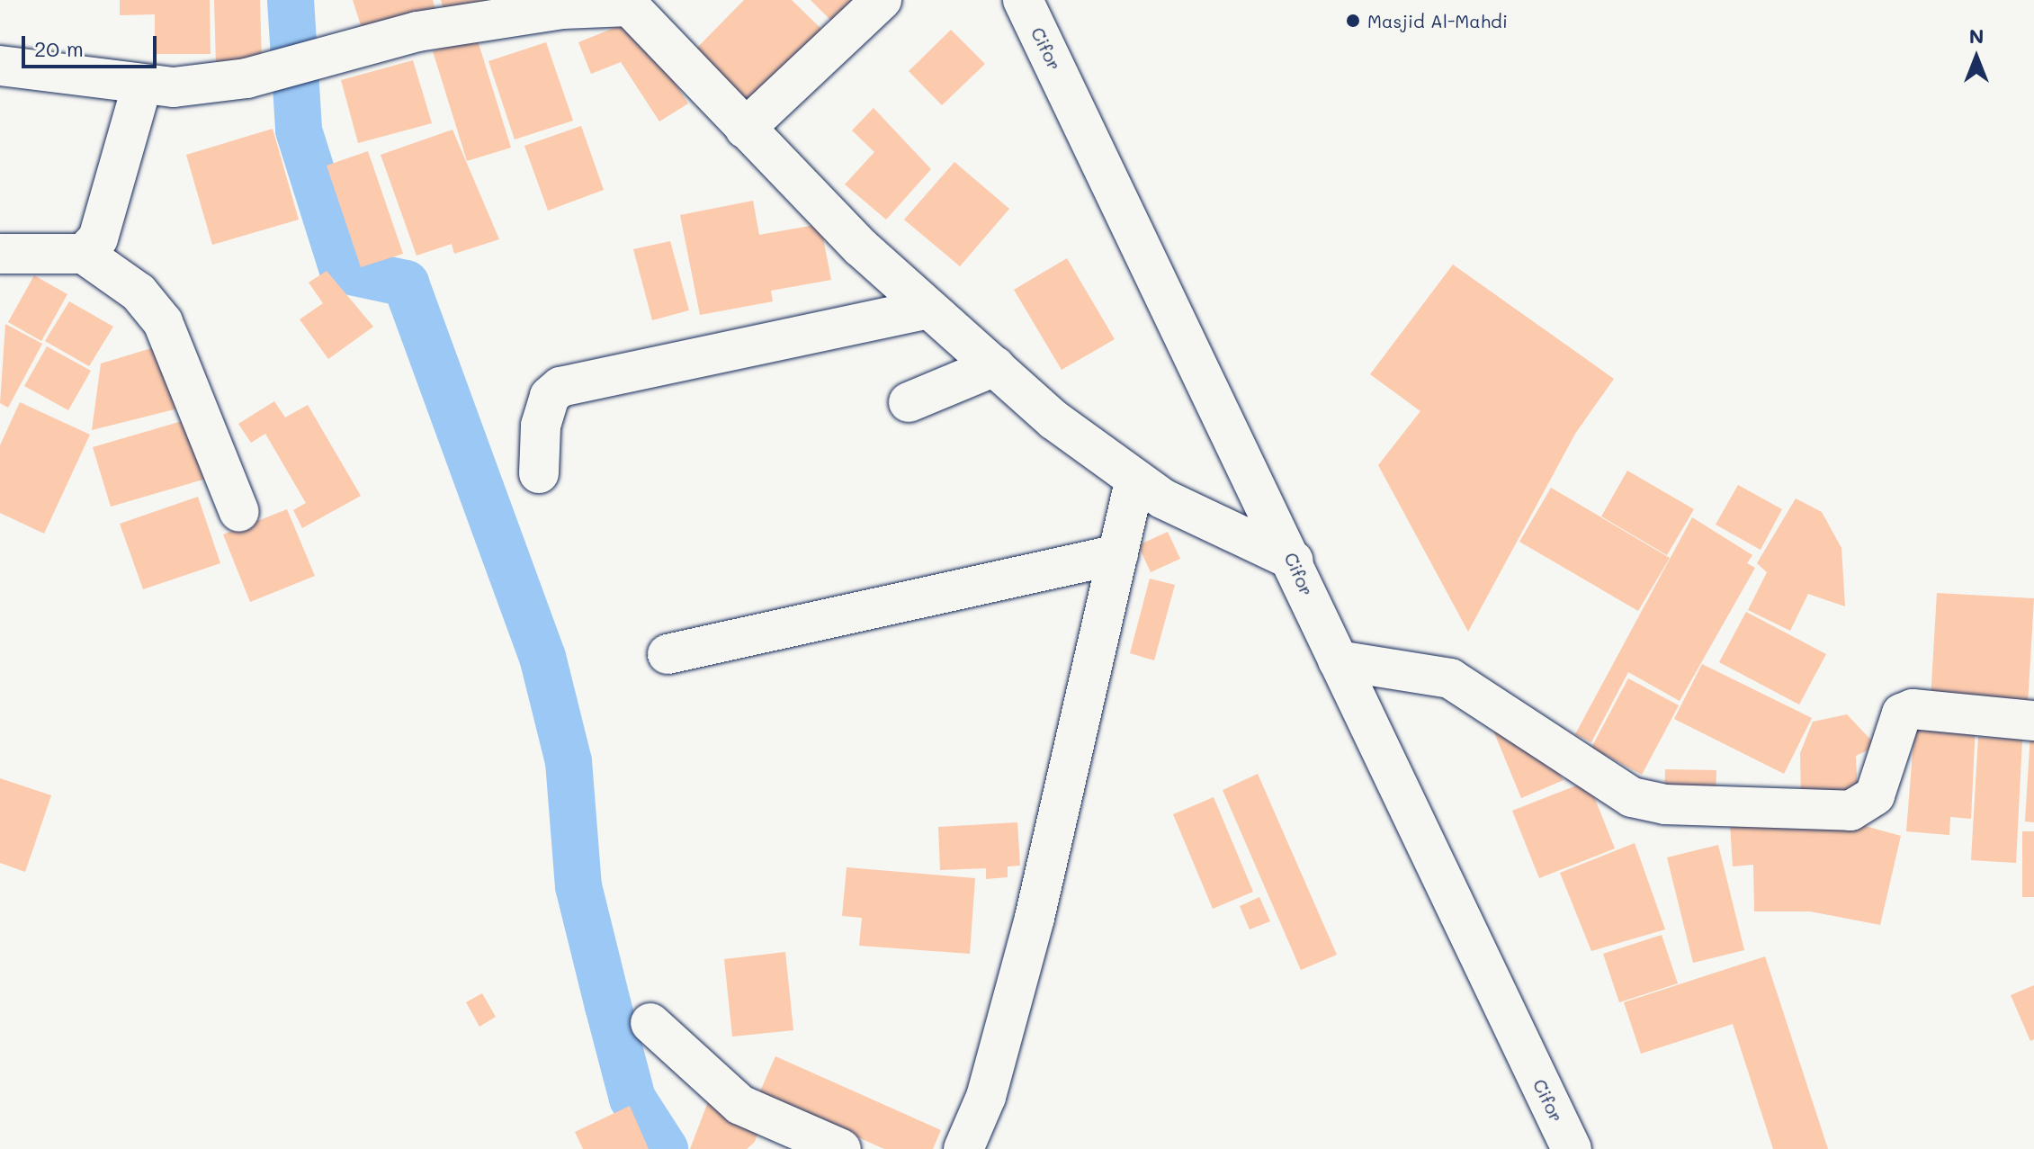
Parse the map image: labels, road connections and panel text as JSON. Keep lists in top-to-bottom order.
{
  "streets": {
    "street": ["Cifor"]
  },
  "places": ["Masjid Al-Mahdi"],
  "scale_bar": "20 m",
  "north": "top"
}
